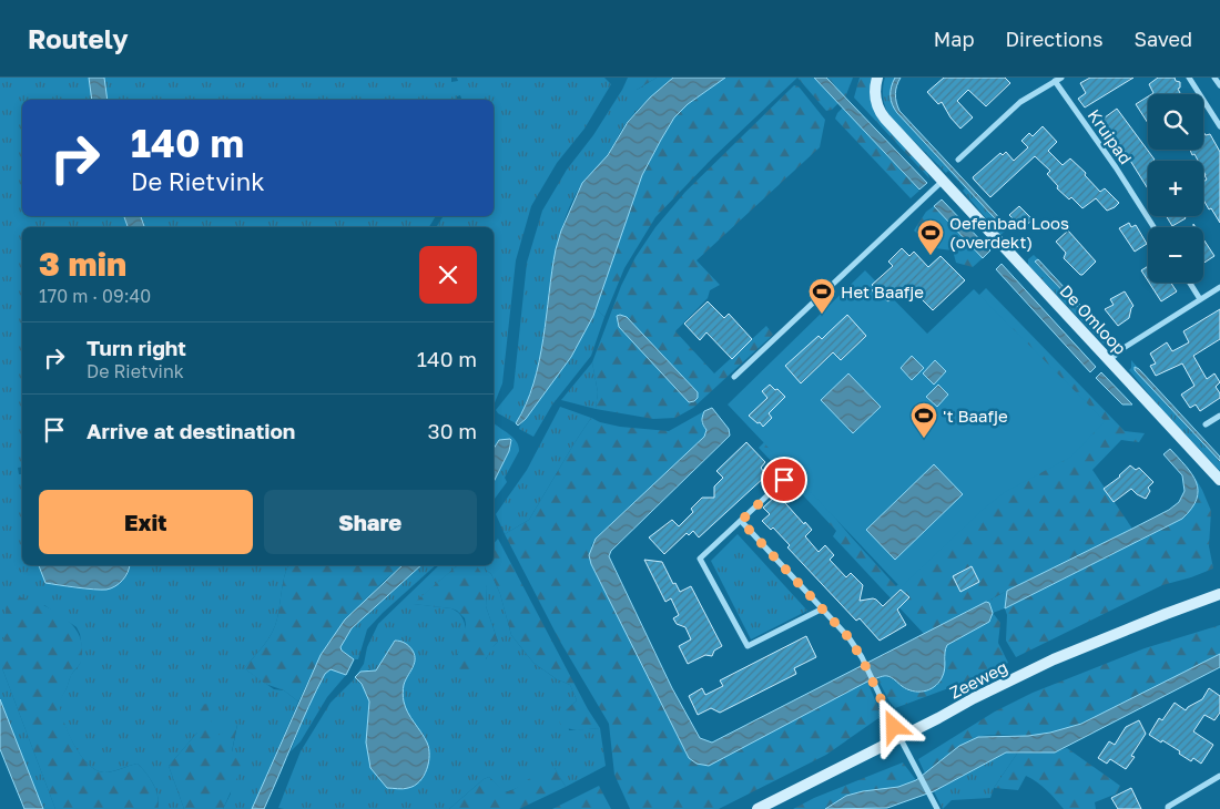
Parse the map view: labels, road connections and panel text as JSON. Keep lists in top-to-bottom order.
{
  "streets": {
    "street": ["Kruipad", "De Omloop", "Zeeweg"]
  },
  "places": {
    "sports": ["Oefenbad Loos (overdekt)", "Het Baafje", "'t Baafje"]
  },
  "page": {
    "header": "Routely",
    "nav": ["Map", "Directions", "Saved"],
    "map_buttons": ["+", "−"],
    "turn": ["140 m", "De Rietvink"],
    "heading": ["3 min", "170 m · 09:40"],
    "list": [
      {
        "name": "Turn right",
        "note": "De Rietvink",
        "value": "140 m"
      },
      {
        "name": "Arrive at destination",
        "value": "30 m"
      }
    ],
    "buttons": ["Exit", "Share"]
  }
}
